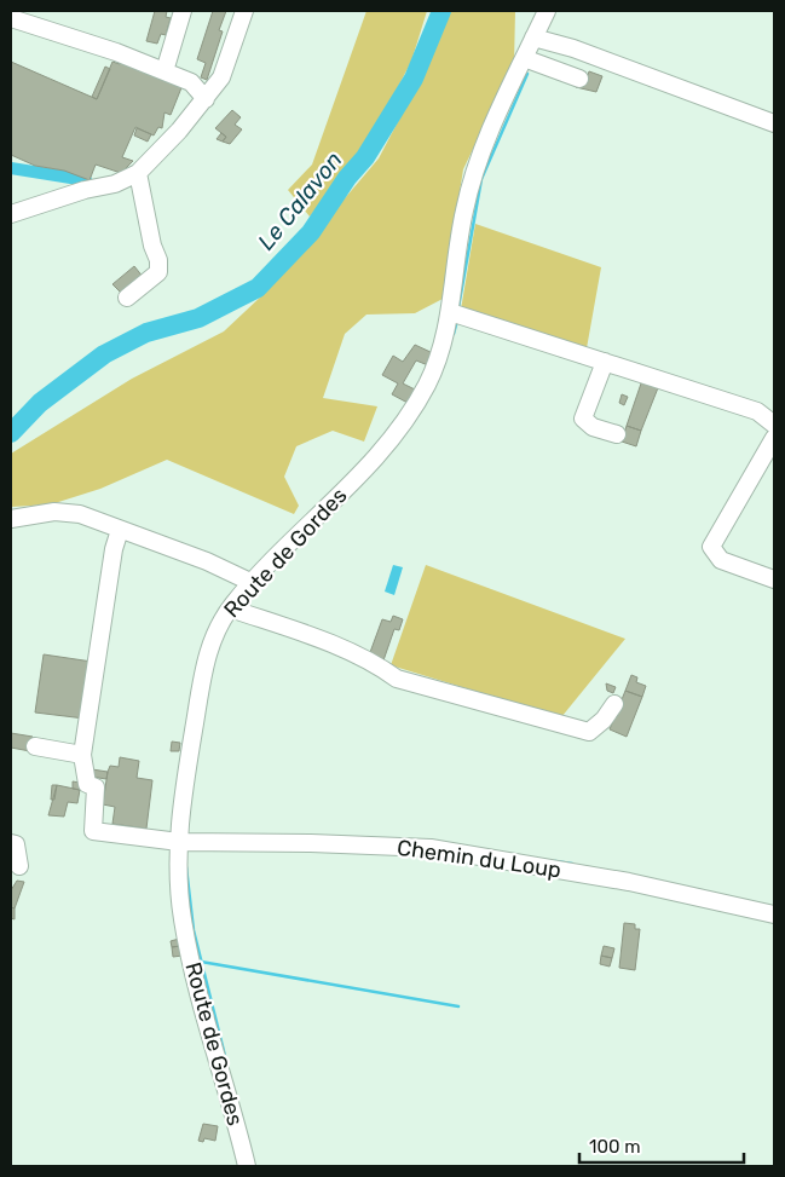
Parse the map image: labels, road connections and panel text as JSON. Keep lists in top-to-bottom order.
{
  "streets": {
    "street": ["Route de Gordes", "Chemin du Loup"]
  },
  "crossings": [
    ["Route de Gordes", "Chemin du Loup"]
  ],
  "water": ["Le Calavon"],
  "scale_bar": "100 m"
}
